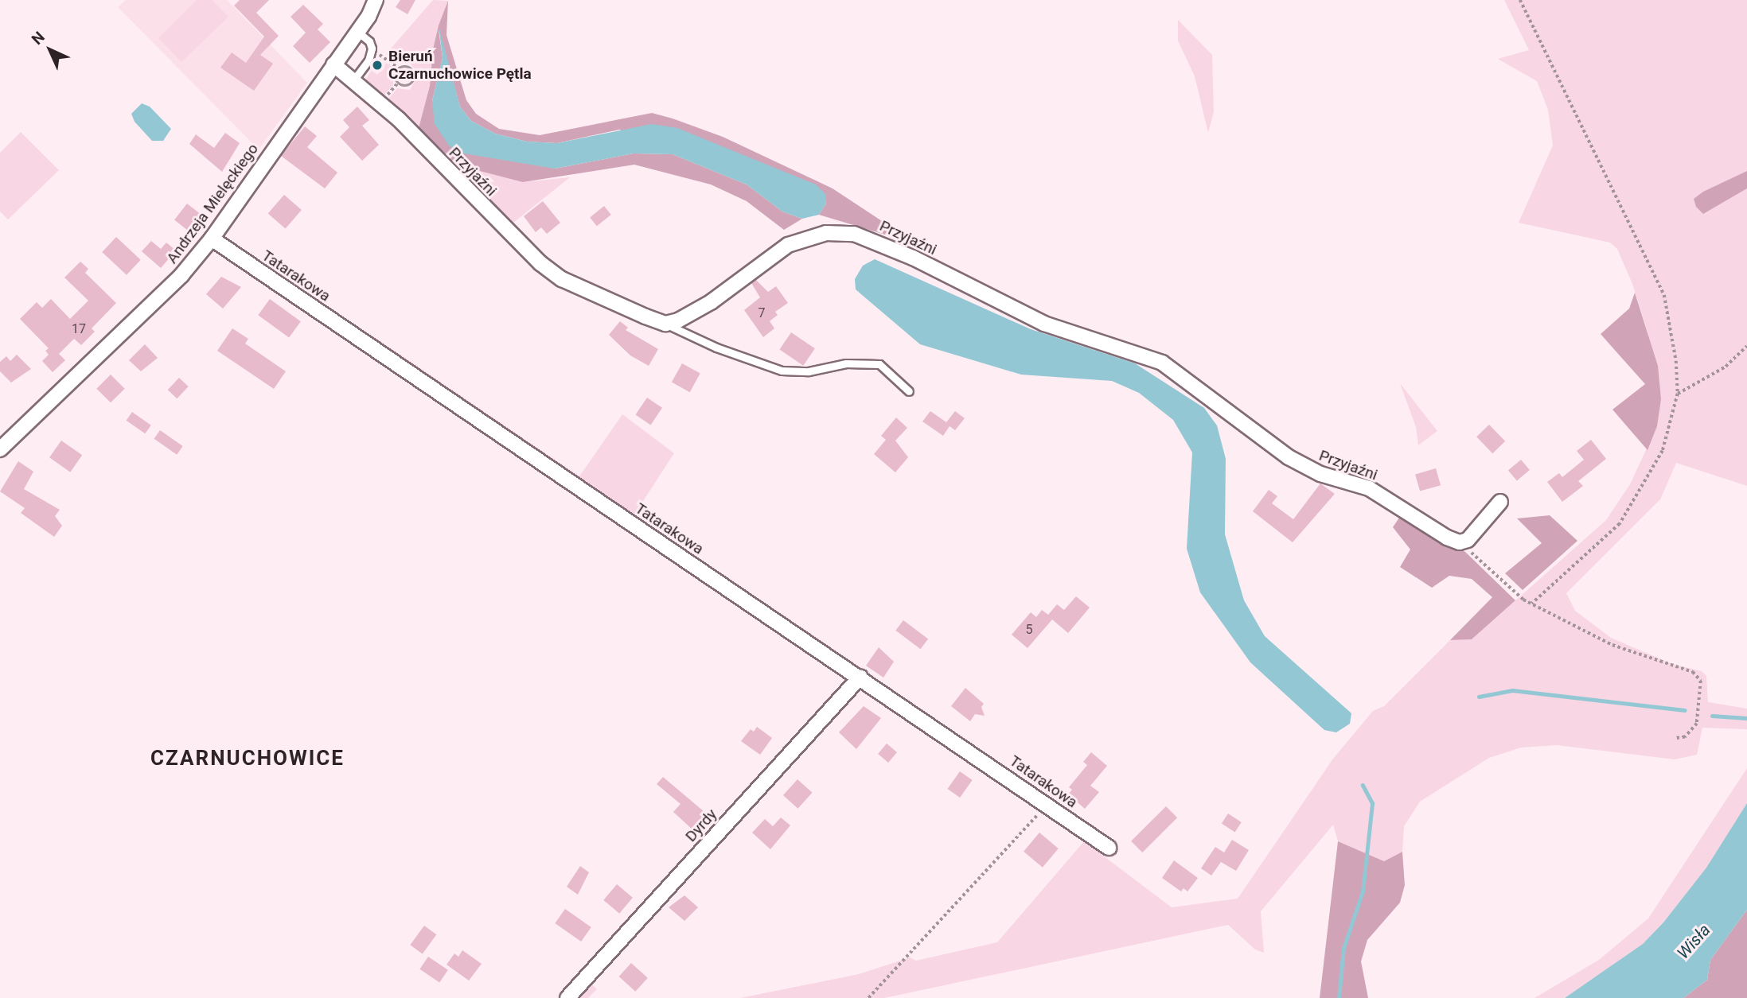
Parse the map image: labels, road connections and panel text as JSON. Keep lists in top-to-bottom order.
{
  "streets": {
    "street": [
      "Przyjaźni",
      "Andrzeja Mielęckiego",
      "Tatarakowa",
      "Dyrdy"
    ]
  },
  "crossings": [
    ["Przyjaźni", "Andrzeja Mielęckiego"],
    ["Andrzeja Mielęckiego", "Tatarakowa"],
    ["Tatarakowa", "Dyrdy"]
  ],
  "districts": ["CZARNUCHOWICE"],
  "water": ["Wisła"],
  "places": ["Bieruń Czarnuchowice Pętla"],
  "house_numbers": ["7", "17", "5"],
  "north": "top left"
}
